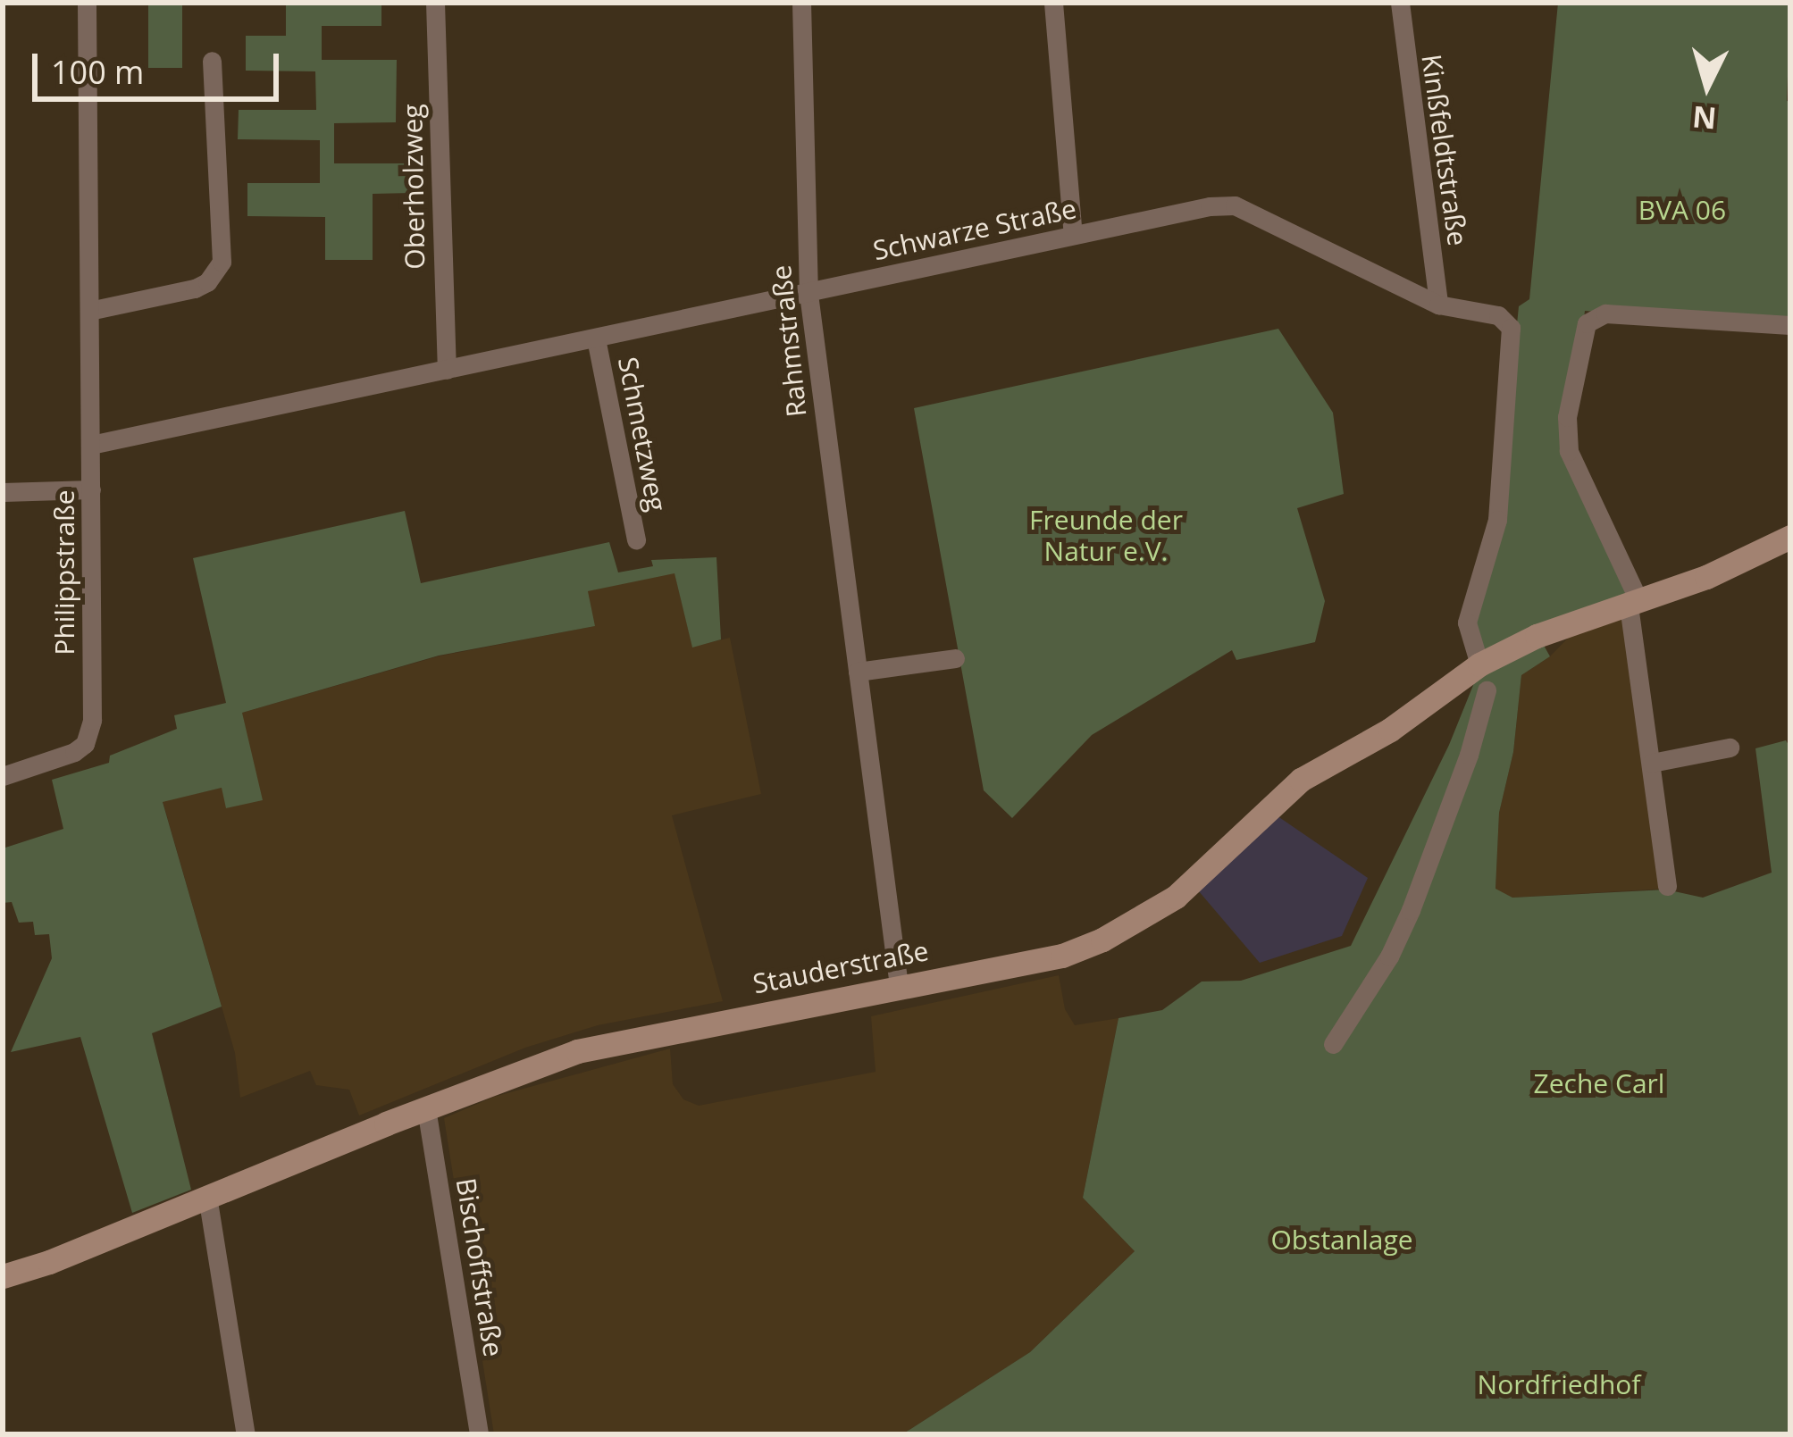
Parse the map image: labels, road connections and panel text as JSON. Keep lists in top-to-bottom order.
{
  "streets": {
    "main road": ["Stauderstraße"],
    "street": [
      "Kinßfeldtstraße",
      "Oberholzweg",
      "Schwarze Straße",
      "Rahmstraße",
      "Schmetzweg",
      "Philippstraße",
      "Bischoffstraße"
    ]
  },
  "crossings": [
    ["Kinßfeldtstraße", "Schwarze Straße"],
    ["Oberholzweg", "Schwarze Straße"],
    ["Schwarze Straße", "Rahmstraße"],
    ["Schwarze Straße", "Schmetzweg"],
    ["Schwarze Straße", "Philippstraße"],
    ["Schwarze Straße", "Stauderstraße"],
    ["Rahmstraße", "Stauderstraße"],
    ["Stauderstraße", "Bischoffstraße"]
  ],
  "parks": [
    "BVA 06",
    "Freunde der Natur e.V.",
    "Zeche Carl",
    "Obstanlage",
    "Nordfriedhof"
  ],
  "scale_bar": "100 m",
  "north": "bottom"
}
